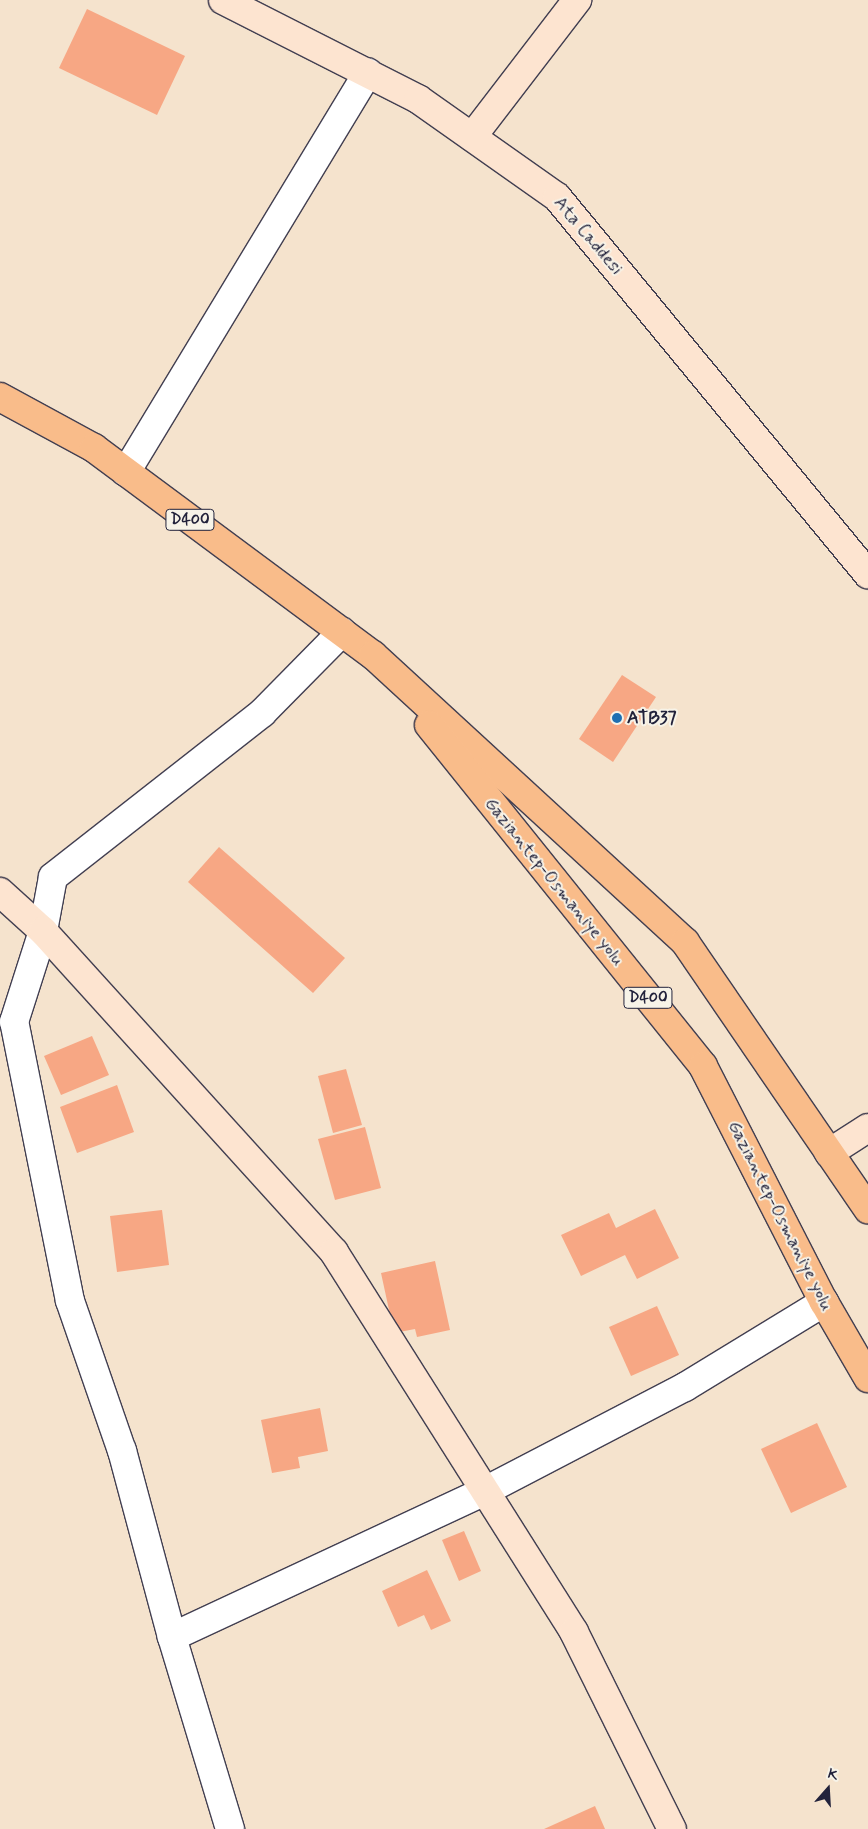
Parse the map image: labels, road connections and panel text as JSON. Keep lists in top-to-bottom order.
{
  "streets": {
    "highway": ["D400", "Gaziantep-Osmaniye yolu"],
    "street": ["Ata Caddesi"]
  },
  "places": ["ATB37"],
  "north": "top"
}
